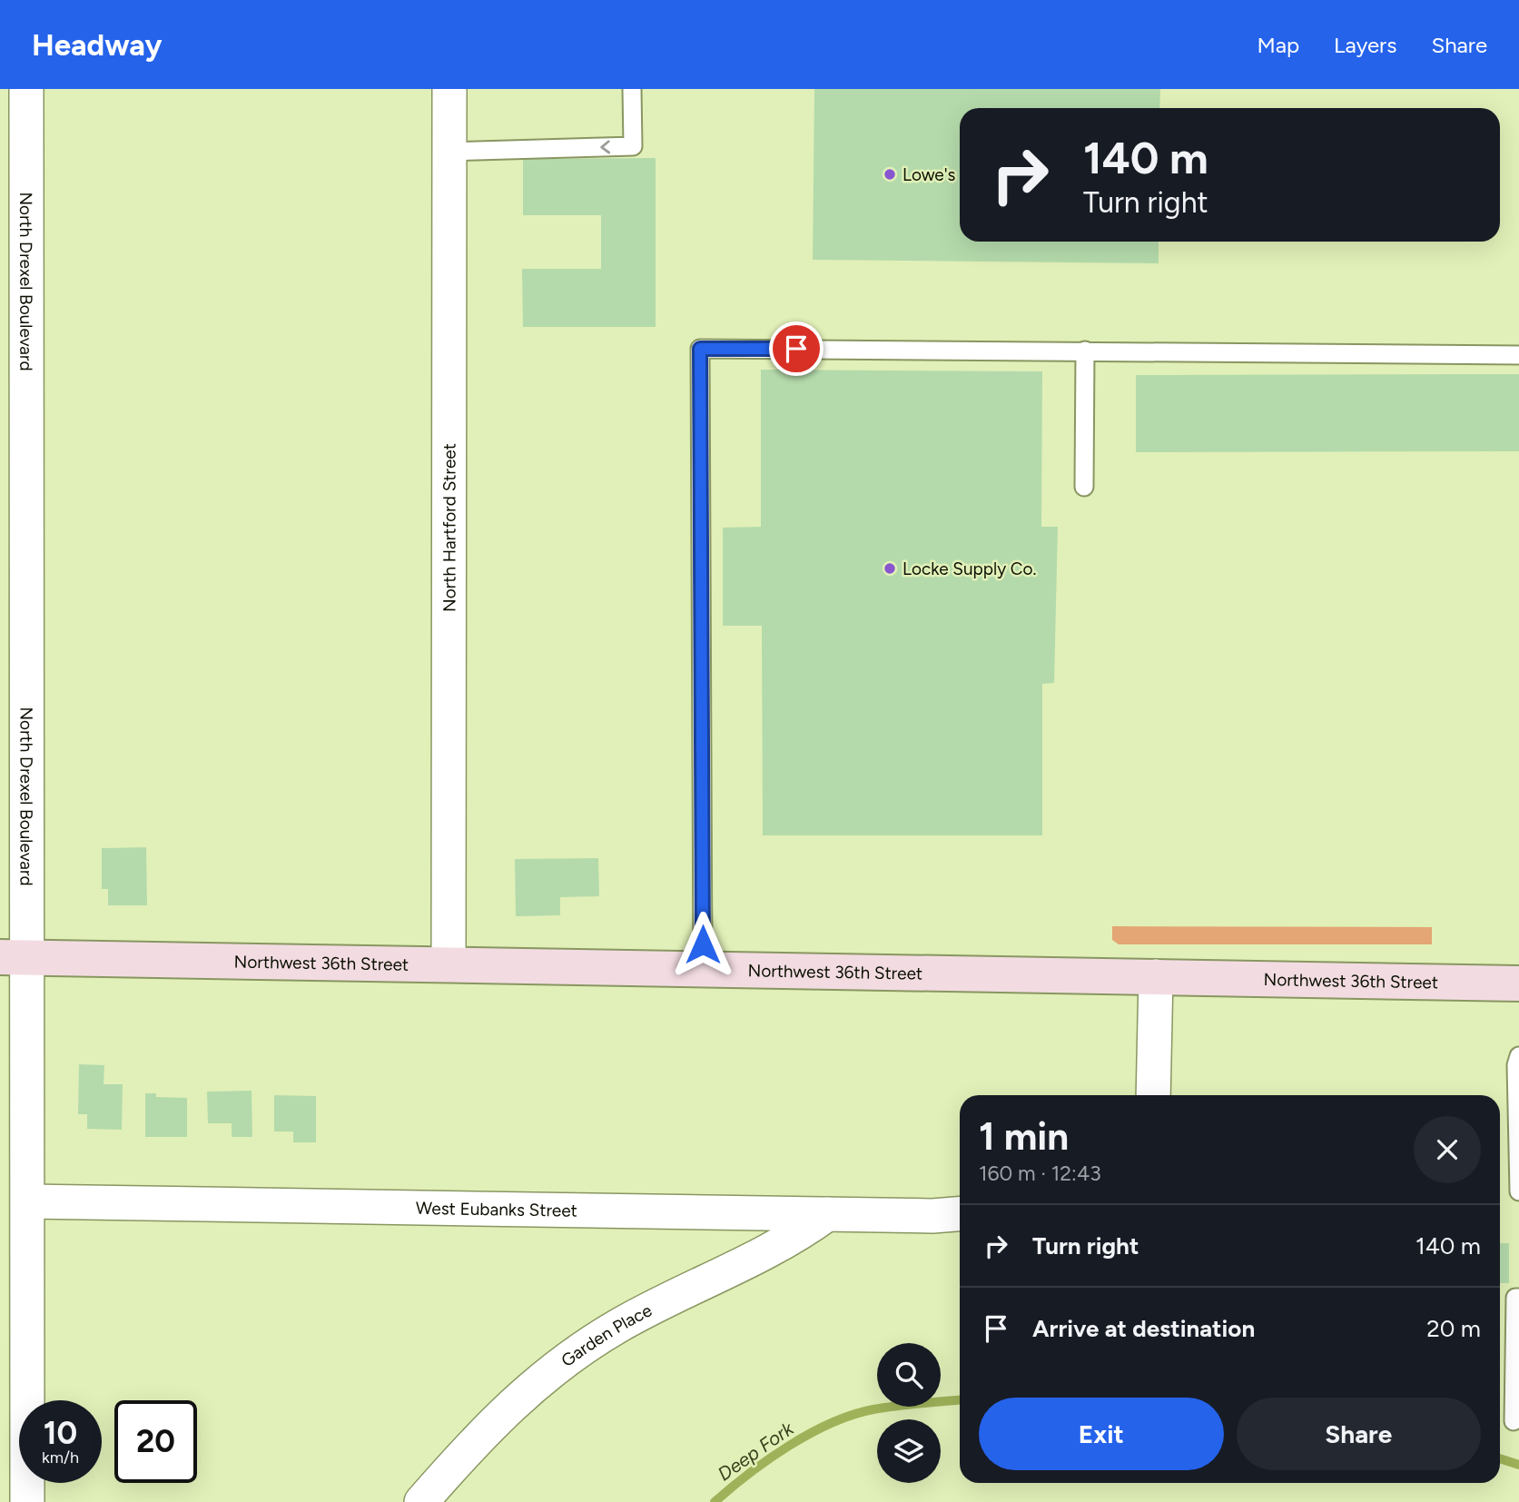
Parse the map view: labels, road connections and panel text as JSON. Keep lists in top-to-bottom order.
{
  "streets": {
    "main road": ["Northwest 36th Street"],
    "street": [
      "North Drexel Boulevard",
      "North Hartford Street",
      "West Eubanks Street",
      "Garden Place"
    ]
  },
  "crossings": [
    ["North Drexel Boulevard", "Northwest 36th Street"],
    ["North Drexel Boulevard", "West Eubanks Street"],
    ["North Hartford Street", "Northwest 36th Street"],
    ["West Eubanks Street", "Garden Place"]
  ],
  "water": ["Deep Fork"],
  "places": ["Lowe's", "Locke Supply Co."],
  "page": {
    "header": "Headway",
    "nav": ["Map", "Layers", "Share"],
    "turn": ["140 m", "Turn right"],
    "heading": ["1 min", "160 m · 12:43"],
    "list": [
      {
        "name": "Turn right",
        "value": "140 m"
      },
      {
        "name": "Arrive at destination",
        "value": "20 m"
      }
    ],
    "buttons": ["Exit", "Share"],
    "speed": "10 km/h",
    "limit": "20"
  }
}
